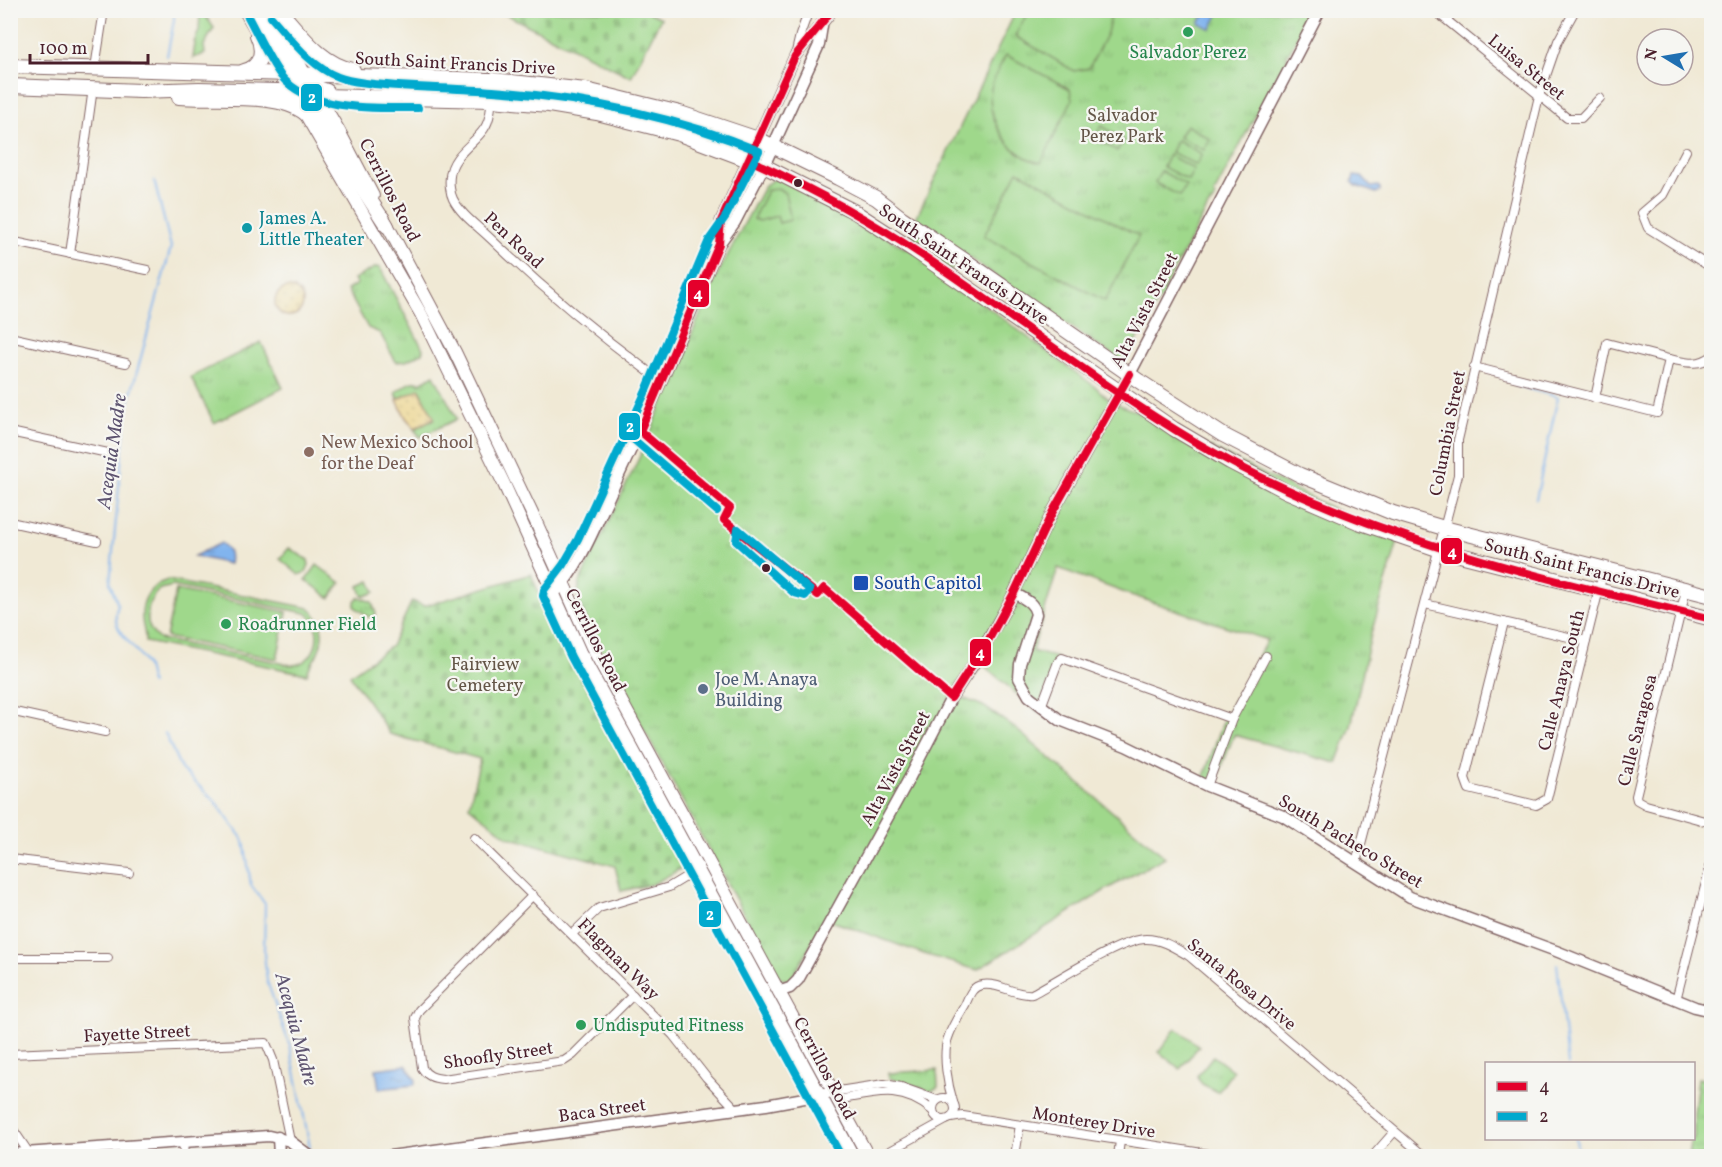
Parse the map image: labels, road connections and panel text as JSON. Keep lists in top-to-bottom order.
{
  "streets": {
    "highway": ["South Saint Francis Drive"],
    "main road": ["Cerrillos Road"],
    "street": [
      "Luisa Street",
      "Pen Road",
      "Alta Vista Street",
      "Columbia Street",
      "Calle Anaya South",
      "Calle Saragosa",
      "South Pacheco Street",
      "Flagman Way",
      "Santa Rosa Drive",
      "Fayette Street",
      "Shoofly Street",
      "Baca Street",
      "Monterey Drive"
    ]
  },
  "crossings": [
    ["South Saint Francis Drive", "Cerrillos Road"],
    ["South Saint Francis Drive", "Pen Road"],
    ["South Saint Francis Drive", "Alta Vista Street"],
    ["South Saint Francis Drive", "Columbia Street"],
    ["South Saint Francis Drive", "Calle Anaya South"],
    ["South Saint Francis Drive", "Calle Saragosa"],
    ["Luisa Street", "Columbia Street"],
    ["Cerrillos Road", "Alta Vista Street"],
    ["Cerrillos Road", "Baca Street"],
    ["Alta Vista Street", "South Pacheco Street"],
    ["Columbia Street", "South Pacheco Street"],
    ["Flagman Way", "Shoofly Street"],
    ["Flagman Way", "Baca Street"]
  ],
  "water": ["Acequia Madre"],
  "parks": ["Salvador Perez Park", "Fairview Cemetery"],
  "places": {
    "other": [
      "Salvador Perez",
      "James A. Little Theater",
      "New Mexico School for the Deaf",
      "Roadrunner Field",
      "Joe M. Anaya Building",
      "Undisputed Fitness"
    ],
    "transit": ["South Capitol"]
  },
  "lines": ["transit line 4", "transit line 2"],
  "legend": ["4", "2"],
  "scale_bar": "100 m",
  "north": "left"
}
